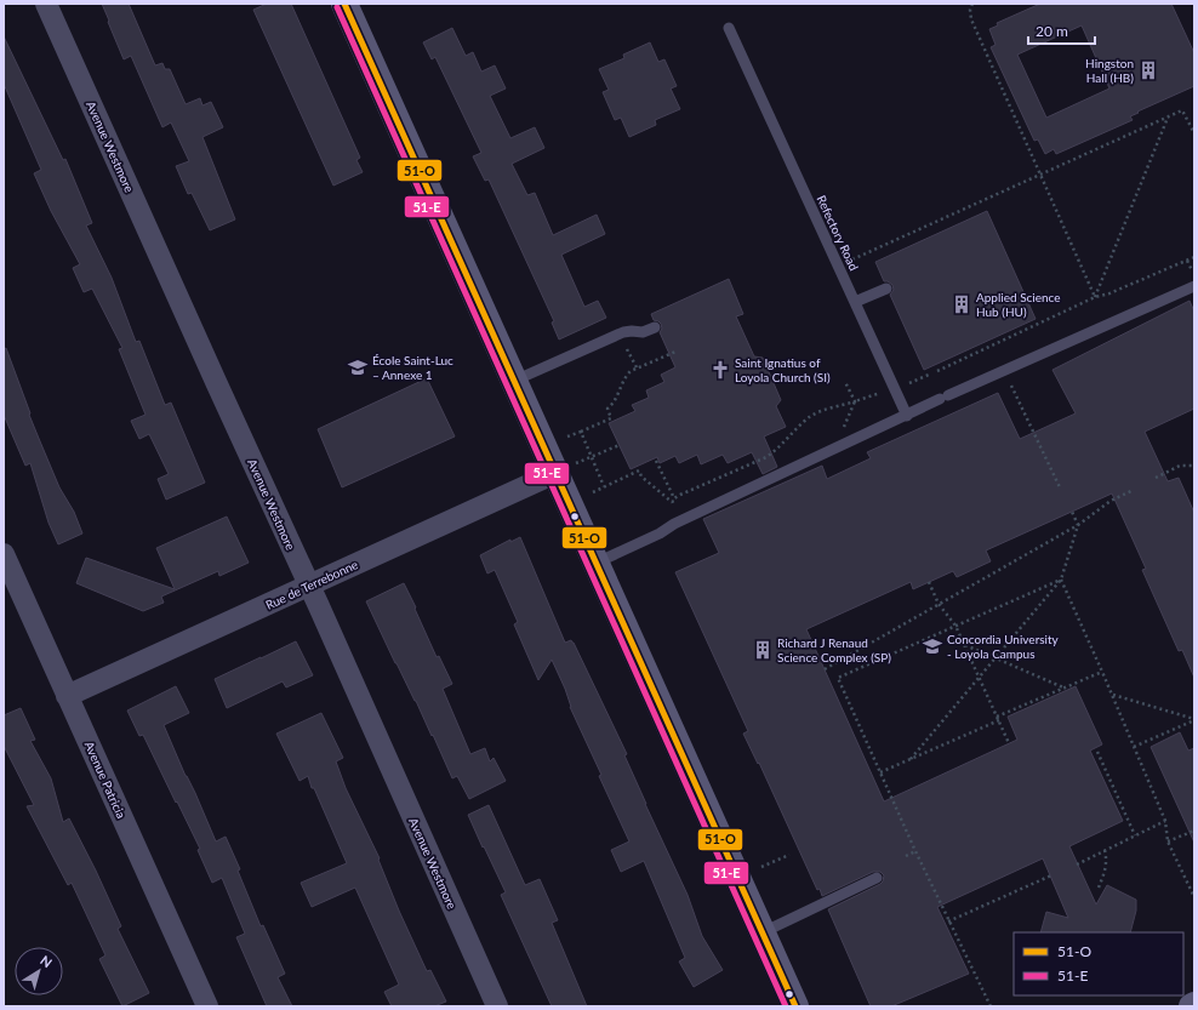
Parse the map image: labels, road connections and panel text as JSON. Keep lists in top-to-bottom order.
{
  "streets": {
    "street": ["Avenue Westmore", "Rue de Terrebonne", "Avenue Patricia"],
    "lane": ["Refectory Road"]
  },
  "crossings": [
    ["Avenue Westmore", "Rue de Terrebonne"],
    ["Rue de Terrebonne", "Avenue Patricia"]
  ],
  "places": {
    "building": ["Hingston Hall (HB)", "Applied Science Hub (HU)", "Richard J Renaud Science Complex (SP)"],
    "school or university": ["École Saint-Luc – Annexe 1", "Concordia University - Loyola Campus"],
    "church": ["Saint Ignatius of Loyola Church (SI)"]
  },
  "lines": ["transit line 51-O", "transit line 51-E"],
  "legend": ["51-O", "51-E"],
  "scale_bar": "20 m",
  "north": "top right"
}
